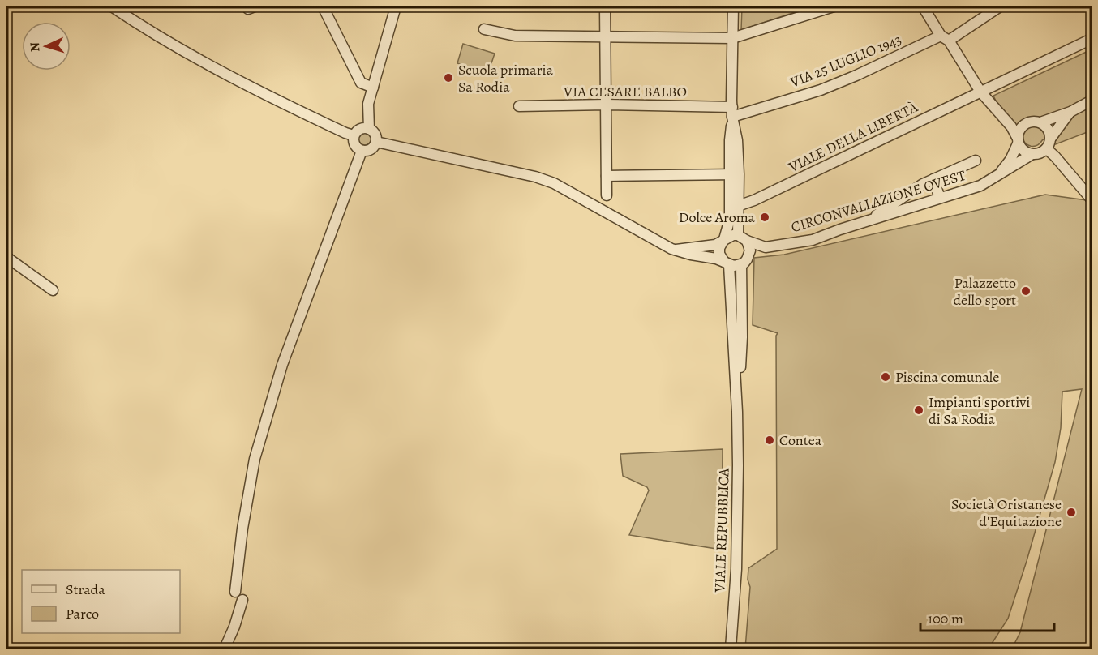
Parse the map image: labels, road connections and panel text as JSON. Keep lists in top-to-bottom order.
{
  "streets": {
    "street": [
      "VIA 25 LUGLIO 1943",
      "VIA CESARE BALBO",
      "VIALE DELLA LIBERTÀ",
      "CIRCONVALLAZIONE OVEST",
      "VIALE REPUBBLICA"
    ]
  },
  "crossings": [
    ["VIA 25 LUGLIO 1943", "VIA CESARE BALBO"],
    ["CIRCONVALLAZIONE OVEST", "VIALE REPUBBLICA"]
  ],
  "places": [
    "Scuola primaria Sa Rodia",
    "Dolce Aroma",
    "Palazzetto dello sport",
    "Piscina comunale",
    "Impianti sportivi di Sa Rodia",
    "Contea",
    "Società Oristanese d'Equitazione"
  ],
  "legend": ["Strada", "Parco"],
  "scale_bar": "100 m",
  "north": "left"
}
